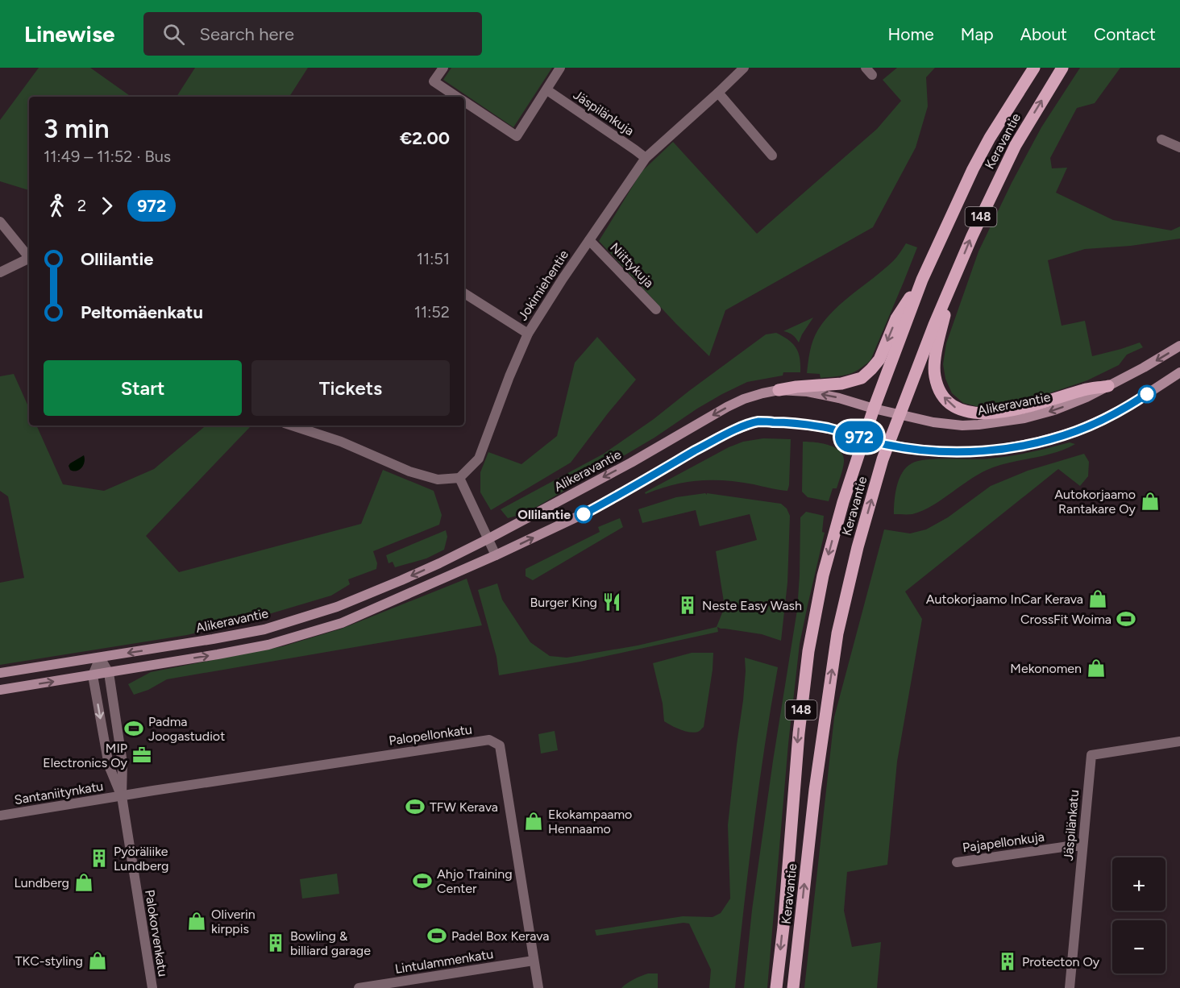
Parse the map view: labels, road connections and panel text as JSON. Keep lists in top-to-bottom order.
{
  "streets": {
    "main road": ["Keravantie", "148", "Alikeravantie"],
    "street": [
      "Jäspilänkuja",
      "Niittykuja",
      "Jokimiehentie",
      "Palopellonkatu",
      "Santaniitynkatu",
      "Jäspilänkatu",
      "Pajapellonkuja",
      "Palokorvenkatu",
      "Lintulammenkatu"
    ]
  },
  "crossings": [
    ["Jäspilänkuja", "Jokimiehentie"],
    ["Keravantie", "Alikeravantie"],
    ["Niittykuja", "Jokimiehentie"],
    ["Alikeravantie", "Palokorvenkatu"],
    ["Palopellonkatu", "Santaniitynkatu"],
    ["Palopellonkatu", "Palokorvenkatu"],
    ["Palopellonkatu", "Lintulammenkatu"],
    ["Santaniitynkatu", "Palokorvenkatu"],
    ["Jäspilänkatu", "Pajapellonkuja"]
  ],
  "places": {
    "shop": [
      "Autokorjaamo Rantakare Oy",
      "Autokorjaamo InCar Kerava",
      "Mekonomen",
      "Ekokampaamo Hennaamo",
      "Lundberg",
      "Oliverin kirppis",
      "TKC-styling"
    ],
    "other": ["Ollilantie"],
    "restaurant": ["Burger King"],
    "building": [
      "Neste Easy Wash",
      "Pyöräliike Lundberg",
      "Bowling & billiard garage",
      "Protecton Oy"
    ],
    "sports": [
      "CrossFit Woima",
      "Padma Joogastudiot",
      "TFW Kerava",
      "Ahjo Training Center",
      "Padel Box Kerava"
    ],
    "office": ["MIP Electronics Oy"]
  },
  "lines": ["bus line 972"],
  "page": {
    "header": "Linewise",
    "search": "Search here",
    "nav": [
      "Home",
      "Map",
      "About",
      "Contact"
    ],
    "on_map": "972",
    "heading": ["3 min", "11:49 – 11:52 · Bus", "€2.00"],
    "legs": ["2", "972"],
    "list": [
      {
        "name": "Ollilantie",
        "value": "11:51"
      },
      {
        "name": "Peltomäenkatu",
        "value": "11:52"
      }
    ],
    "buttons": ["Start", "Tickets"],
    "map_buttons": ["+", "−"]
  }
}
